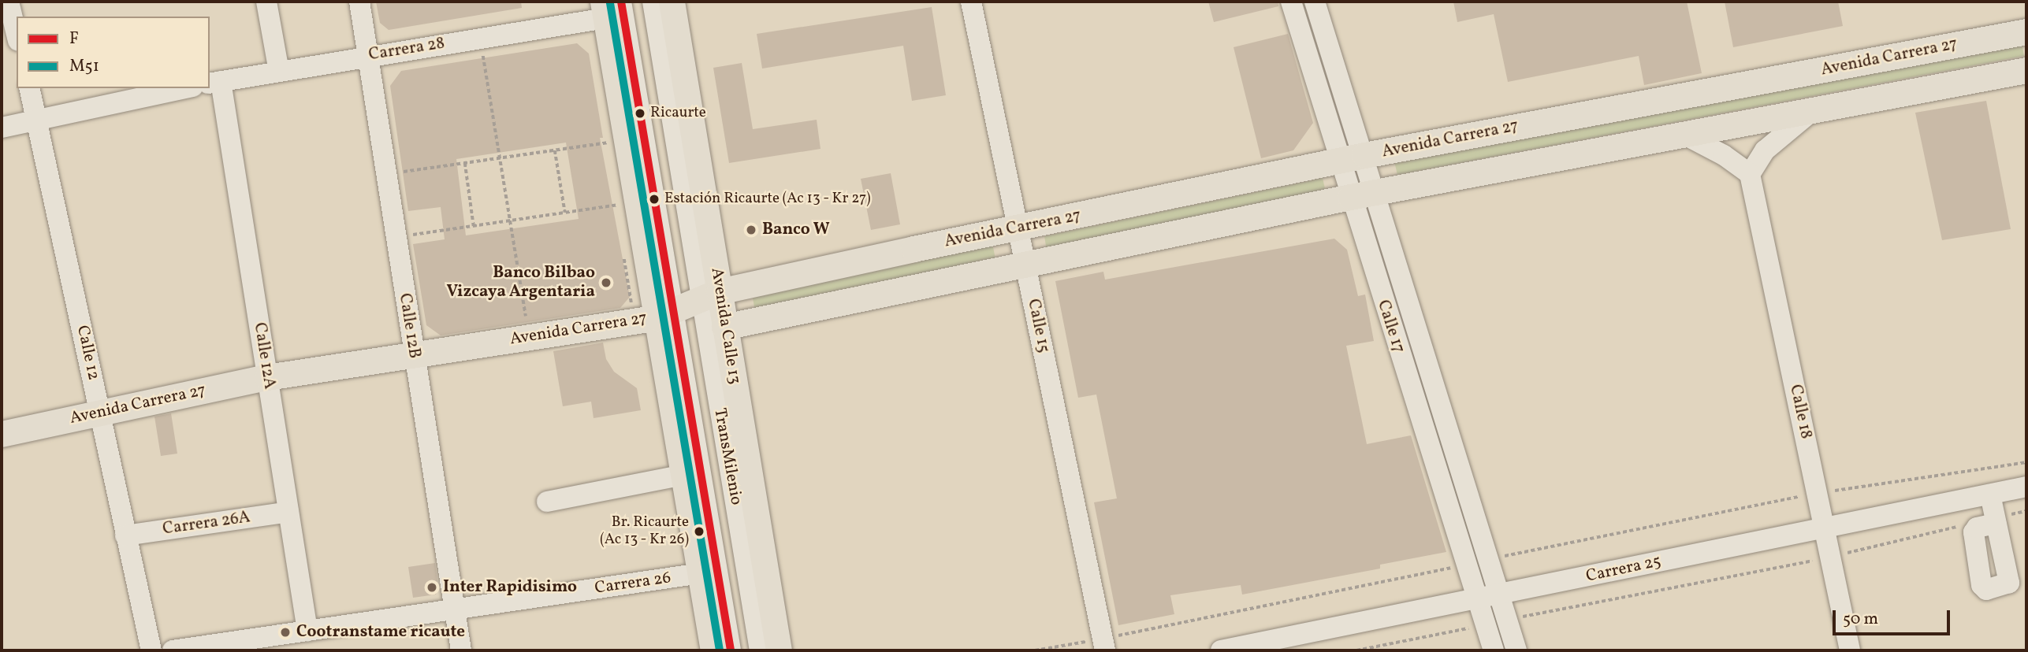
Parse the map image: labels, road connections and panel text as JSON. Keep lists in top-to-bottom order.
{
  "streets": {
    "main road": ["Avenida Carrera 27", "Avenida Calle 13"],
    "street": [
      "Carrera 28",
      "Calle 12B",
      "Calle 15",
      "Calle 17",
      "Calle 12",
      "Calle 12A",
      "Calle 18",
      "TransMilenio",
      "Carrera 26A",
      "Carrera 25",
      "Carrera 26"
    ]
  },
  "crossings": [
    ["Carrera 28", "Calle 12B"],
    ["Carrera 28", "Calle 12A"],
    ["Carrera 28", "TransMilenio"],
    ["Avenida Carrera 27", "Calle 12B"],
    ["Avenida Carrera 27", "Avenida Calle 13"],
    ["Avenida Carrera 27", "Calle 15"],
    ["Avenida Carrera 27", "Calle 17"],
    ["Avenida Carrera 27", "Calle 12"],
    ["Avenida Carrera 27", "Calle 12A"],
    ["Avenida Carrera 27", "TransMilenio"],
    ["Calle 12B", "Carrera 26"],
    ["Avenida Calle 13", "TransMilenio"],
    ["Calle 17", "Carrera 25"],
    ["Calle 12", "Carrera 26A"],
    ["Calle 12A", "Carrera 26A"],
    ["Calle 12A", "Carrera 26"],
    ["Calle 18", "Carrera 25"]
  ],
  "places": [
    "Ricaurte",
    "Estación Ricaurte (Ac 13 - Kr 27)",
    "Banco W",
    "Banco Bilbao Vizcaya Argentaria",
    "Br. Ricaurte (Ac 13 - Kr 26)",
    "Inter Rapidisimo",
    "Cootranstame ricaute"
  ],
  "lines": ["transit line F", "transit line M51"],
  "legend": ["F", "M51"],
  "scale_bar": "50 m"
}
